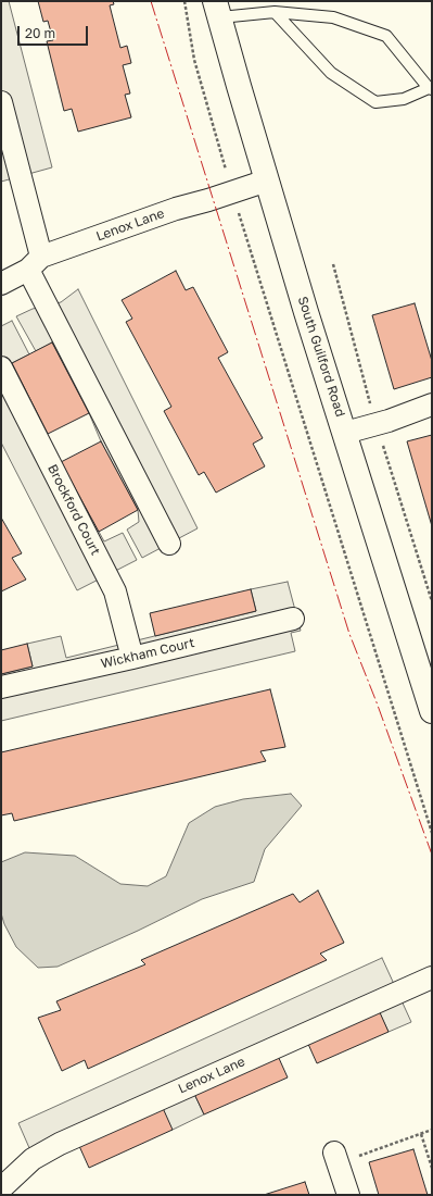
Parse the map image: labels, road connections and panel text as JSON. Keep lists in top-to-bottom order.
{
  "streets": {
    "main road": ["South Guilford Road"],
    "street": ["Lenox Lane", "Brockford Court", "Wickham Court"]
  },
  "crossings": [
    ["Lenox Lane", "South Guilford Road"],
    ["Brockford Court", "Wickham Court"]
  ],
  "scale_bar": "20 m"
}
